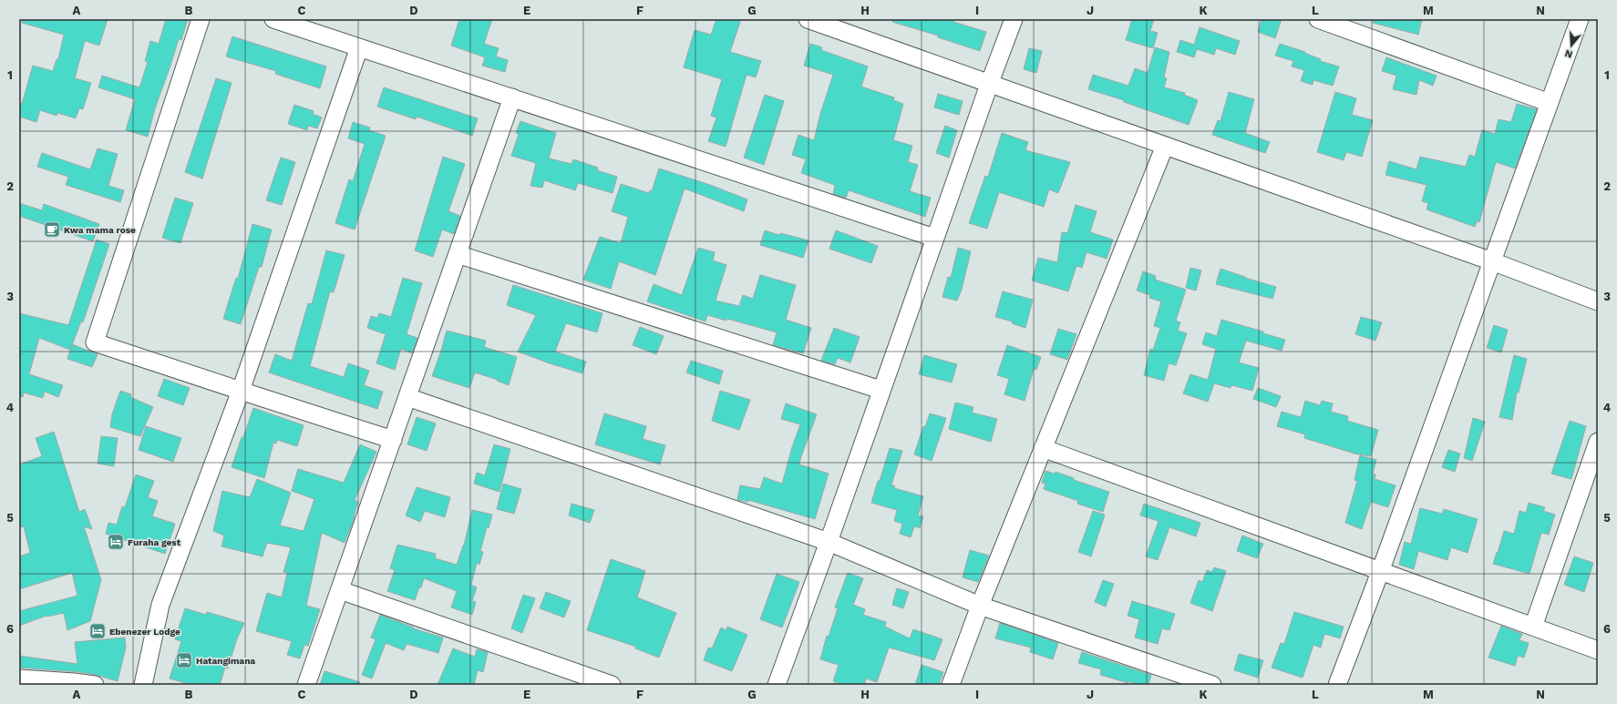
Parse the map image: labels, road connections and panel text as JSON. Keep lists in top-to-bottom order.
{
  "places": {
    "cafe": ["Kwa mama rose"],
    "hotel": ["Furaha gest", "Ebenezer Lodge", "Hatangimana"]
  },
  "north": "bottom",
  "grid": {
    "columns": [
      "A",
      "B",
      "C",
      "D",
      "E",
      "F",
      "G",
      "H",
      "I",
      "J",
      "K",
      "L",
      "M",
      "N"
    ],
    "rows": [
      "1",
      "2",
      "3",
      "4",
      "5",
      "6"
    ]
  }
}
